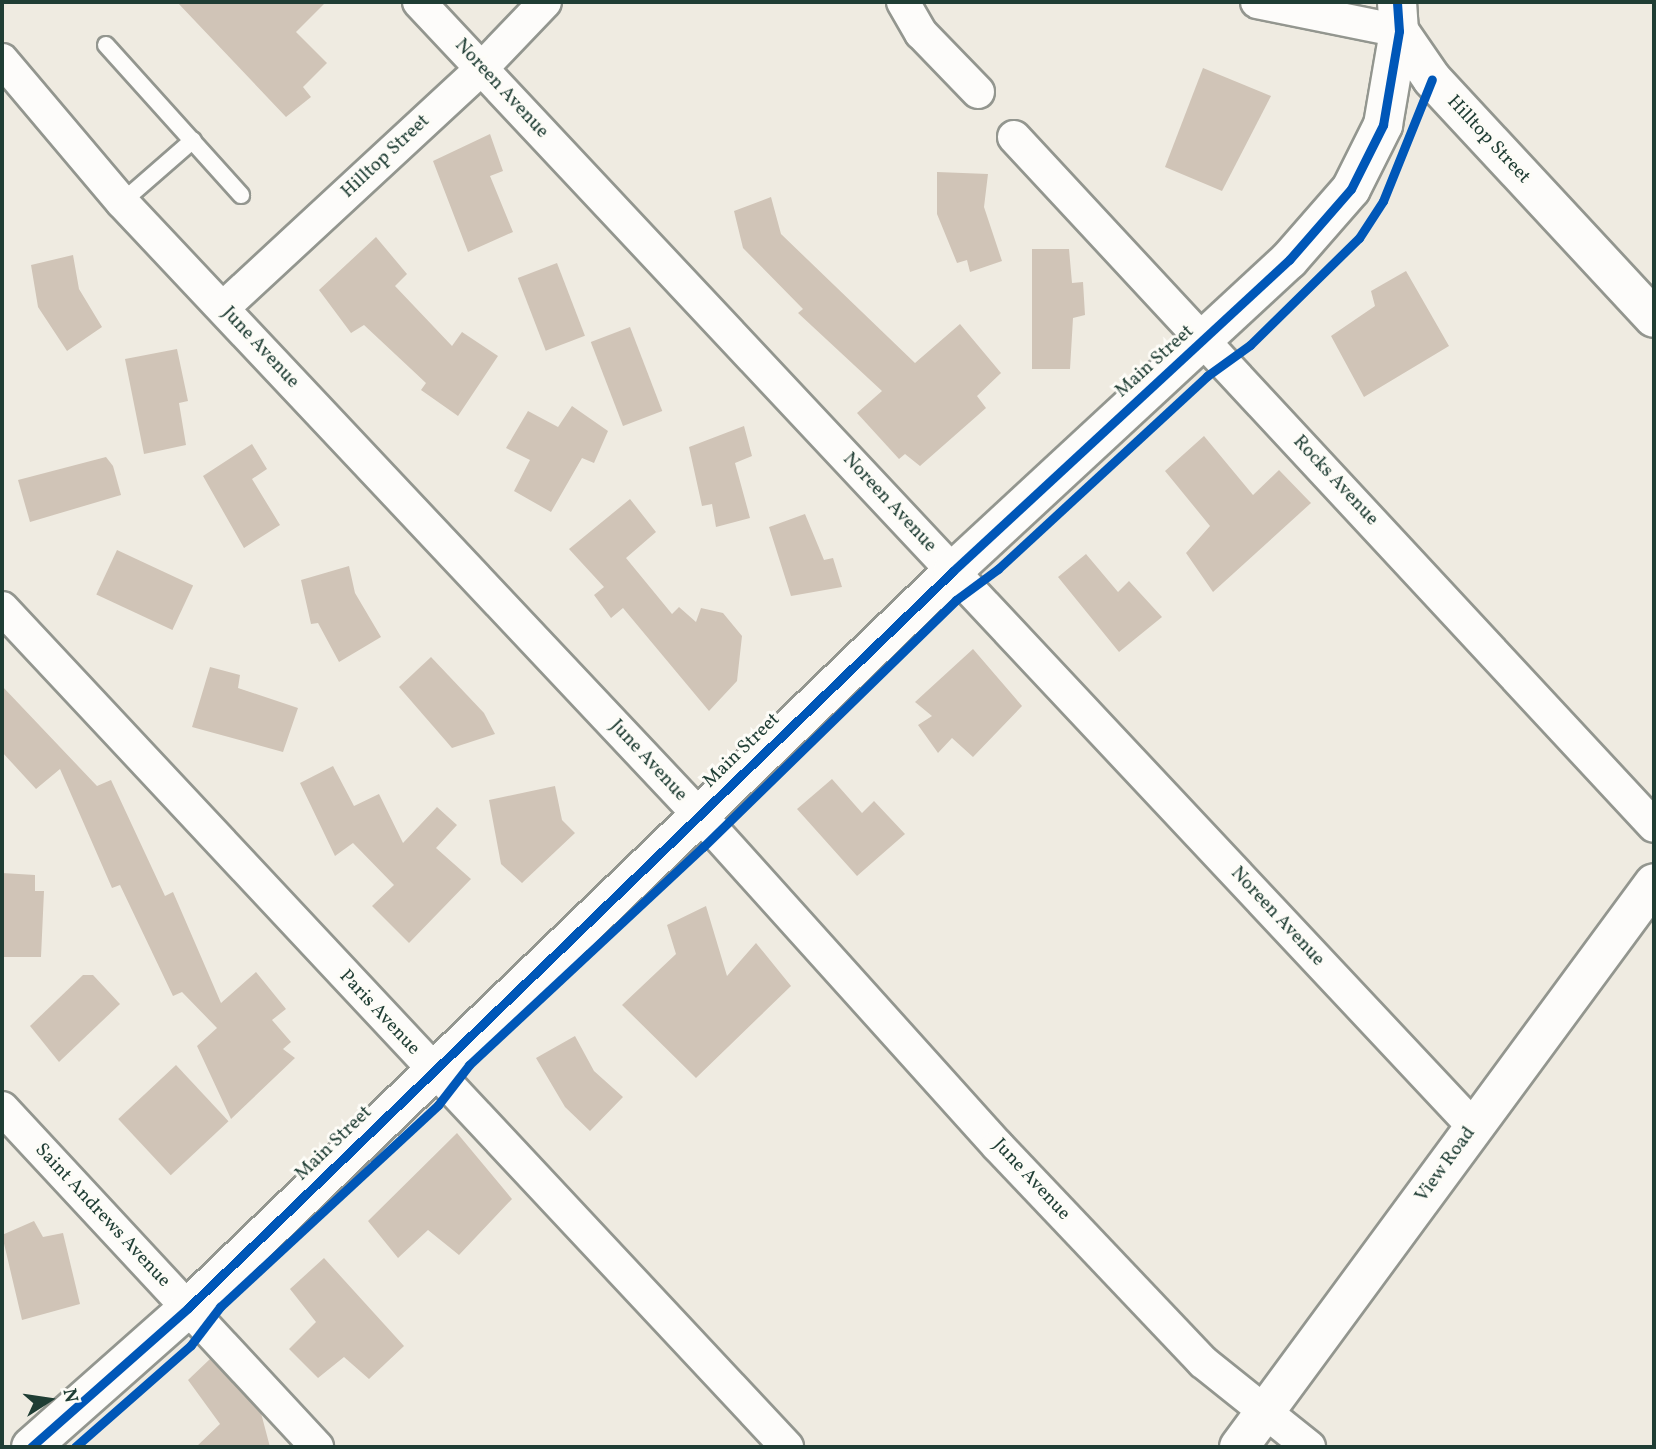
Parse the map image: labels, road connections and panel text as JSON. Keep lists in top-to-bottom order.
{
  "streets": {
    "street": [
      "Noreen Avenue",
      "Hilltop Street",
      "June Avenue",
      "Main Street",
      "Rocks Avenue",
      "Paris Avenue",
      "View Road",
      "Saint Andrews Avenue"
    ]
  },
  "crossings": [
    ["Noreen Avenue", "Hilltop Street"],
    ["Noreen Avenue", "Main Street"],
    ["Noreen Avenue", "View Road"],
    ["Hilltop Street", "June Avenue"],
    ["Hilltop Street", "Main Street"],
    ["June Avenue", "Main Street"],
    ["June Avenue", "View Road"],
    ["Main Street", "Rocks Avenue"],
    ["Main Street", "Paris Avenue"],
    ["Main Street", "Saint Andrews Avenue"]
  ],
  "north": "right"
}
